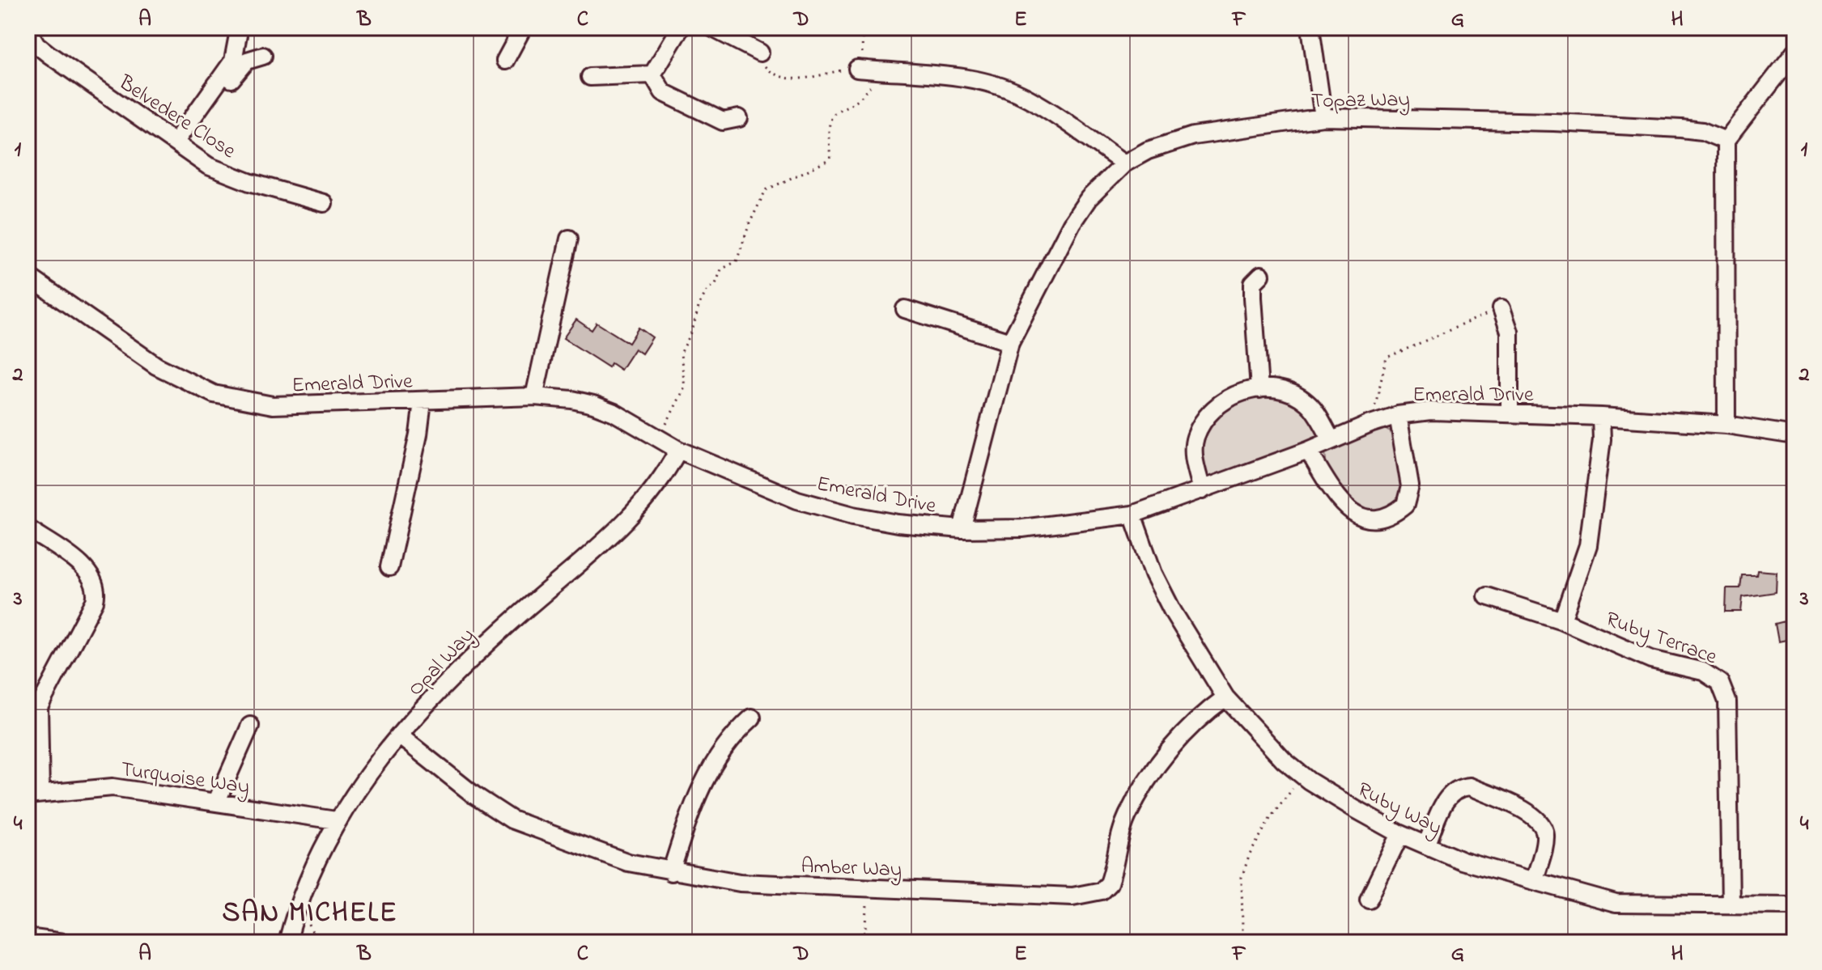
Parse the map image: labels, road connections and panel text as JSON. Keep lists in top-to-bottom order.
{
  "streets": {
    "street": [
      "Topaz Way",
      "Belvedere Close",
      "Emerald Drive",
      "Ruby Terrace",
      "Opal Way",
      "Turquoise Way",
      "Ruby Way",
      "Amber Way"
    ]
  },
  "crossings": [
    ["Topaz Way", "Emerald Drive"],
    ["Emerald Drive", "Opal Way"],
    ["Emerald Drive", "Ruby Way"],
    ["Ruby Terrace", "Ruby Way"],
    ["Opal Way", "Turquoise Way"],
    ["Opal Way", "Amber Way"],
    ["Ruby Way", "Amber Way"]
  ],
  "districts": ["SAN MICHELE"],
  "grid": {
    "columns": [
      "A",
      "B",
      "C",
      "D",
      "E",
      "F",
      "G",
      "H"
    ],
    "rows": [
      "1",
      "2",
      "3",
      "4"
    ]
  }
}
